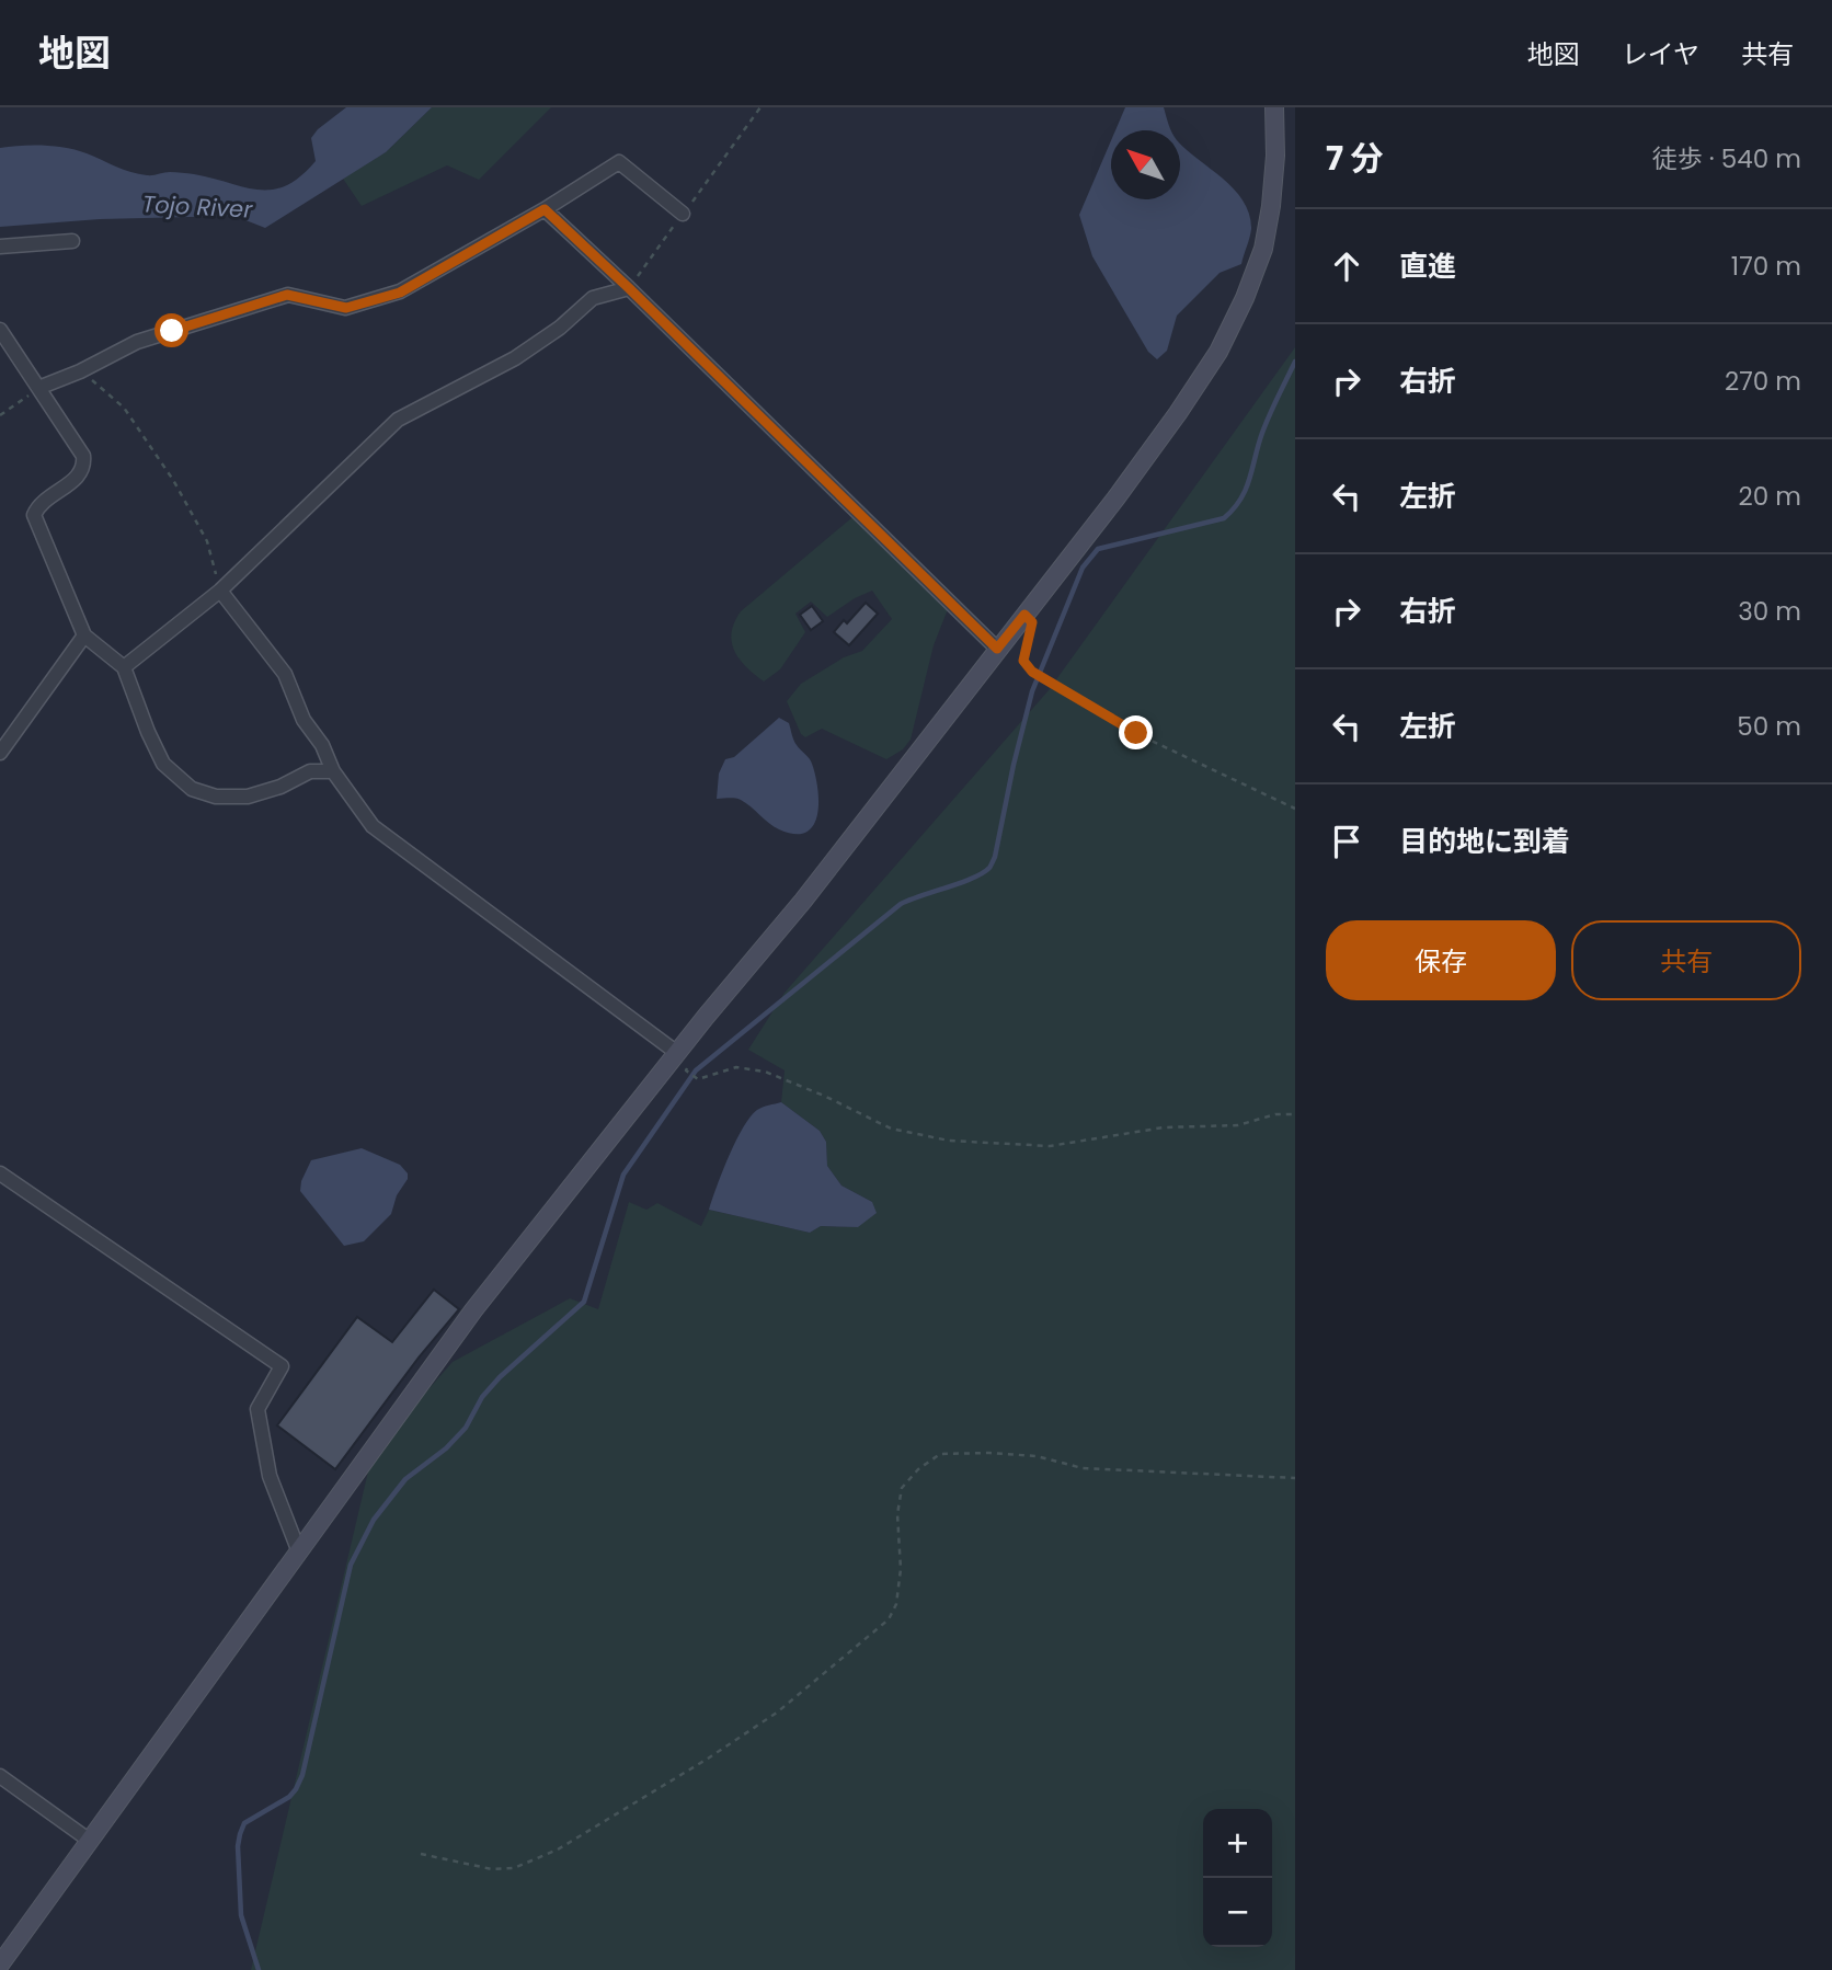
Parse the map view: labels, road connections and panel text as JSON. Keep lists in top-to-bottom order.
{
  "water": ["Tojo River"],
  "north": "top left",
  "page": {
    "header": "地図",
    "nav": ["地図", "レイヤ", "共有"],
    "heading": ["7 分", "徒歩 · 540 m"],
    "list": [
      ["直進", "170 m"],
      ["右折", "270 m"],
      ["左折", "20 m"],
      ["右折", "30 m"],
      ["左折", "50 m"],
      "目的地に到着"
    ],
    "buttons": ["保存", "共有"],
    "map_buttons": ["+", "−"]
  }
}
